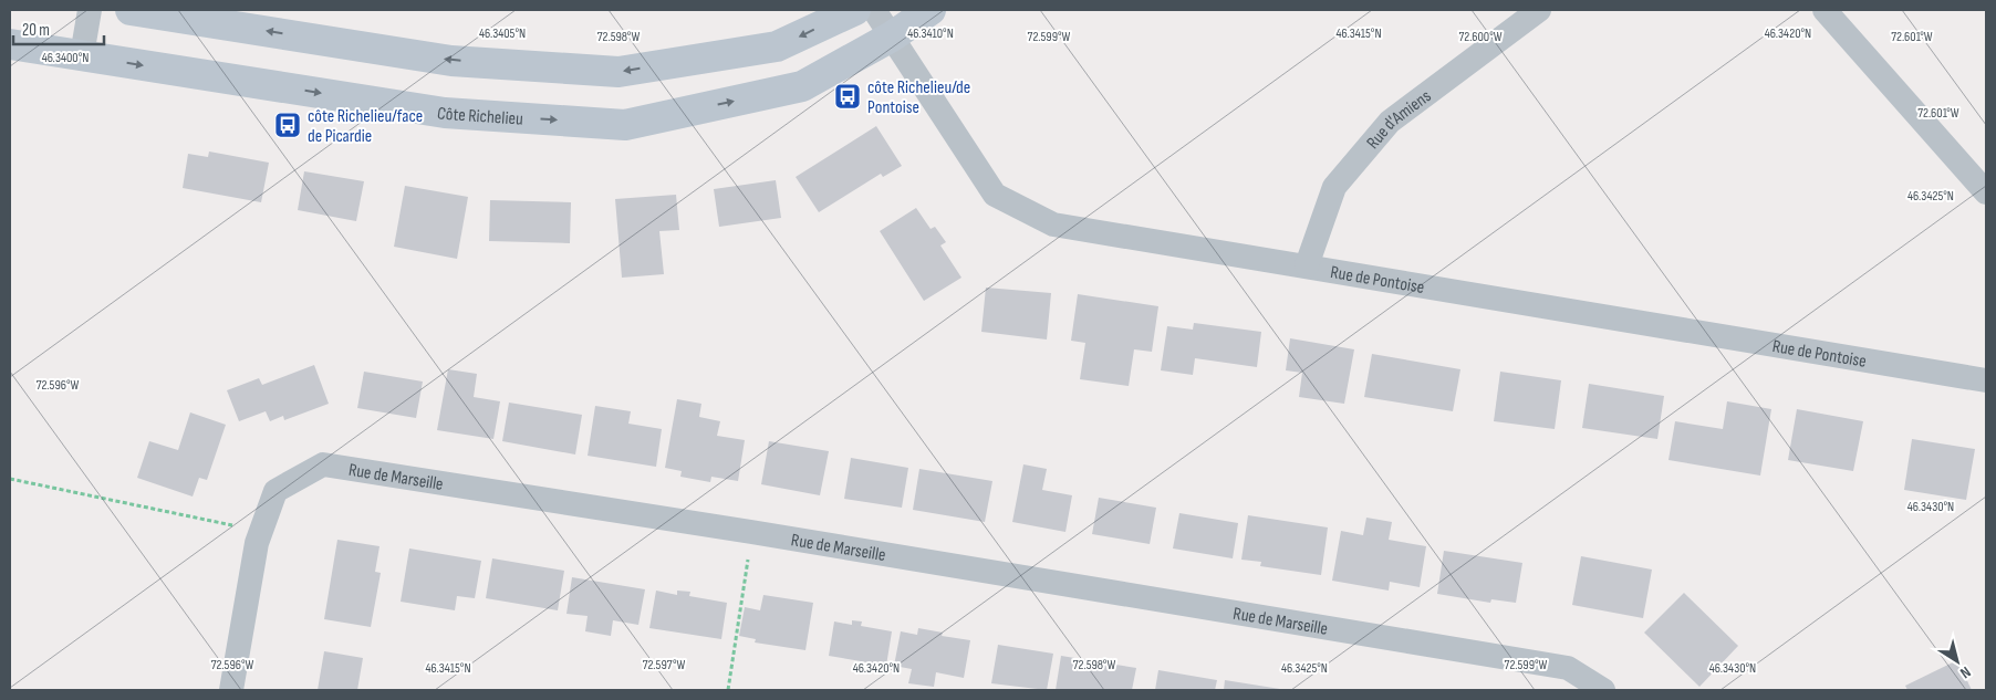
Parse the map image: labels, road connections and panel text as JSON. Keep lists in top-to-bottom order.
{
  "streets": {
    "street": [
      "Côte Richelieu",
      "Rue d'Amiens",
      "Rue de Pontoise",
      "Rue de Marseille"
    ]
  },
  "crossings": [
    ["Côte Richelieu", "Rue de Pontoise"],
    ["Rue d'Amiens", "Rue de Pontoise"]
  ],
  "places": {
    "bus stop": ["côte Richelieu/de Pontoise", "côte Richelieu/face de Picardie"]
  },
  "scale_bar": "20 m",
  "north": "bottom right",
  "coordinates": [
    "46.3405°N",
    "46.3410°N",
    "46.3415°N",
    "46.3420°N",
    "72.601°W",
    "72.598°W",
    "72.599°W",
    "72.600°W",
    "46.3400°N",
    "46.3425°N",
    "72.596°W",
    "46.3430°N",
    "72.597°W"
  ]
}
